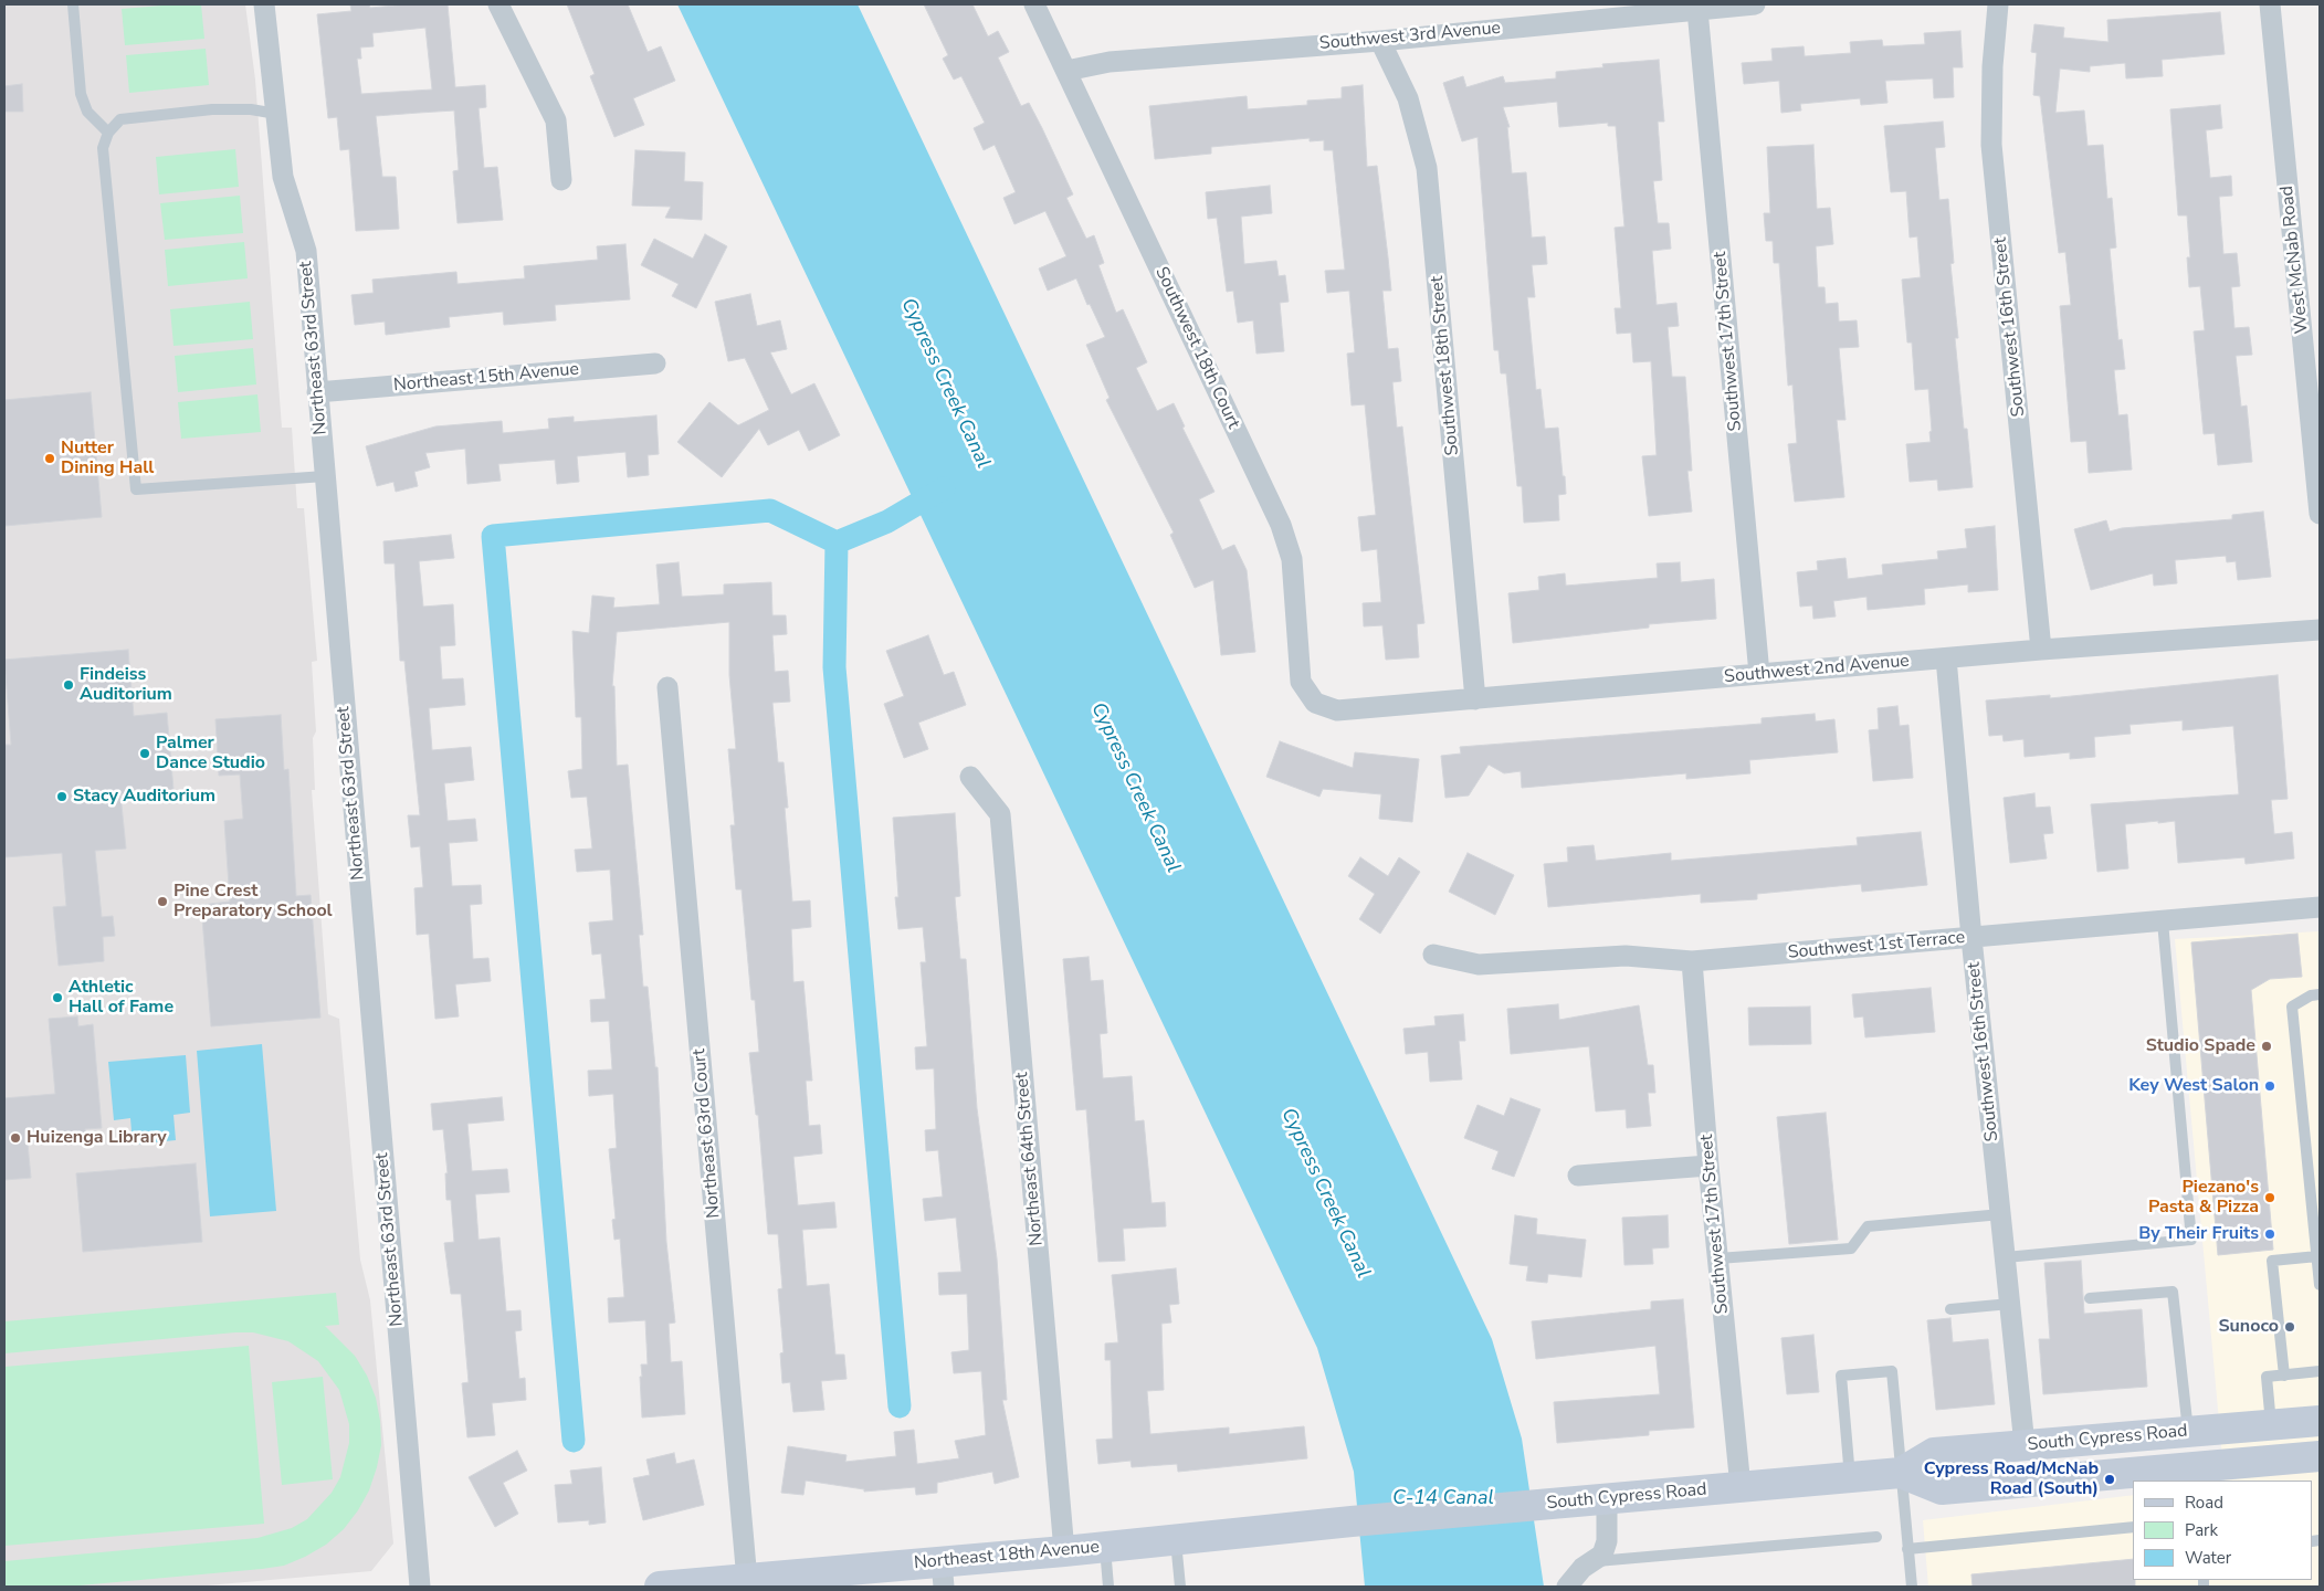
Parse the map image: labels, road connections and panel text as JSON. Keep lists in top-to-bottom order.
{
  "streets": {
    "street": [
      "Southwest 3rd Avenue",
      "West McNab Road",
      "Southwest 16th Street",
      "Southwest 17th Street",
      "Northeast 63rd Street",
      "Southwest 18th Court",
      "Southwest 18th Street",
      "Northeast 15th Avenue",
      "Southwest 2nd Avenue",
      "Southwest 1st Terrace",
      "Northeast 63rd Court",
      "Northeast 64th Street",
      "South Cypress Road",
      "Northeast 18th Avenue"
    ]
  },
  "crossings": [
    ["Southwest 3rd Avenue", "Southwest 17th Street"],
    ["Southwest 3rd Avenue", "Southwest 18th Court"],
    ["Southwest 3rd Avenue", "Southwest 18th Street"],
    ["Southwest 16th Street", "Southwest 2nd Avenue"],
    ["Southwest 16th Street", "Southwest 1st Terrace"],
    ["Southwest 16th Street", "South Cypress Road"],
    ["Southwest 17th Street", "Southwest 2nd Avenue"],
    ["Southwest 17th Street", "Southwest 1st Terrace"],
    ["Southwest 17th Street", "South Cypress Road"],
    ["Northeast 63rd Street", "Northeast 15th Avenue"],
    ["Southwest 18th Court", "Southwest 2nd Avenue"],
    ["Southwest 18th Street", "Southwest 2nd Avenue"],
    ["Northeast 63rd Court", "Northeast 18th Avenue"],
    ["Northeast 64th Street", "Northeast 18th Avenue"],
    ["South Cypress Road", "Northeast 18th Avenue"]
  ],
  "water": ["Cypress Creek Canal", "C-14 Canal"],
  "places": [
    "Nutter Dining Hall",
    "Findeiss Auditorium",
    "Palmer Dance Studio",
    "Stacy Auditorium",
    "Pine Crest Preparatory School",
    "Athletic Hall of Fame",
    "Studio Spade",
    "Key West Salon",
    "Huizenga Library",
    "Piezano's Pasta & Pizza",
    "By Their Fruits",
    "Sunoco",
    "Cypress Road/McNab Road (South)"
  ],
  "legend": ["Road", "Park", "Water"]
}
